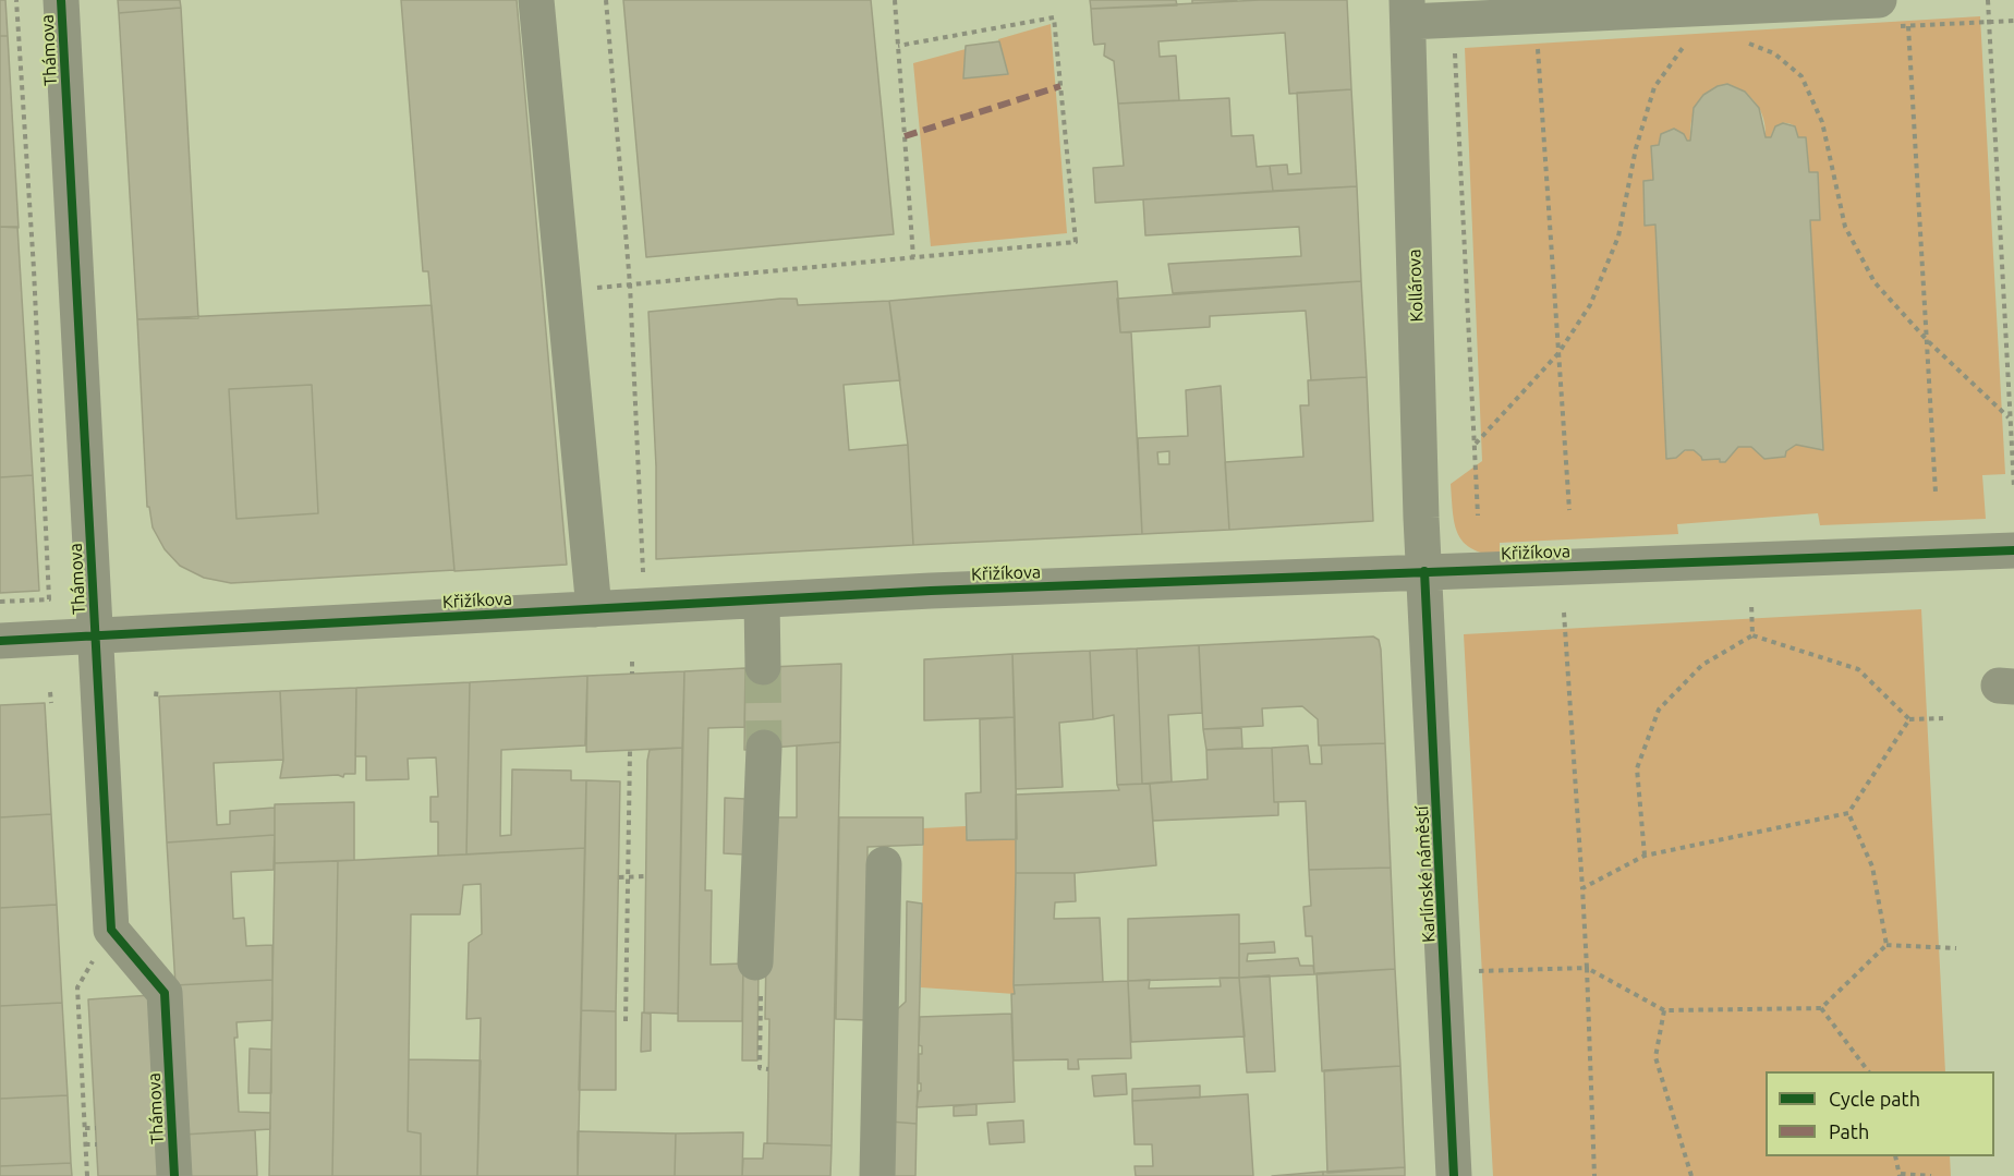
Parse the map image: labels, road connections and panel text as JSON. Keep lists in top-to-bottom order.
{
  "streets": {
    "street": [
      "Thámova",
      "Kollárova",
      "Křižíkova",
      "Karlínské náměstí"
    ]
  },
  "crossings": [
    ["Thámova", "Křižíkova"],
    ["Kollárova", "Křižíkova"],
    ["Kollárova", "Karlínské náměstí"],
    ["Křižíkova", "Karlínské náměstí"]
  ],
  "legend": ["Cycle path", "Path"]
}
